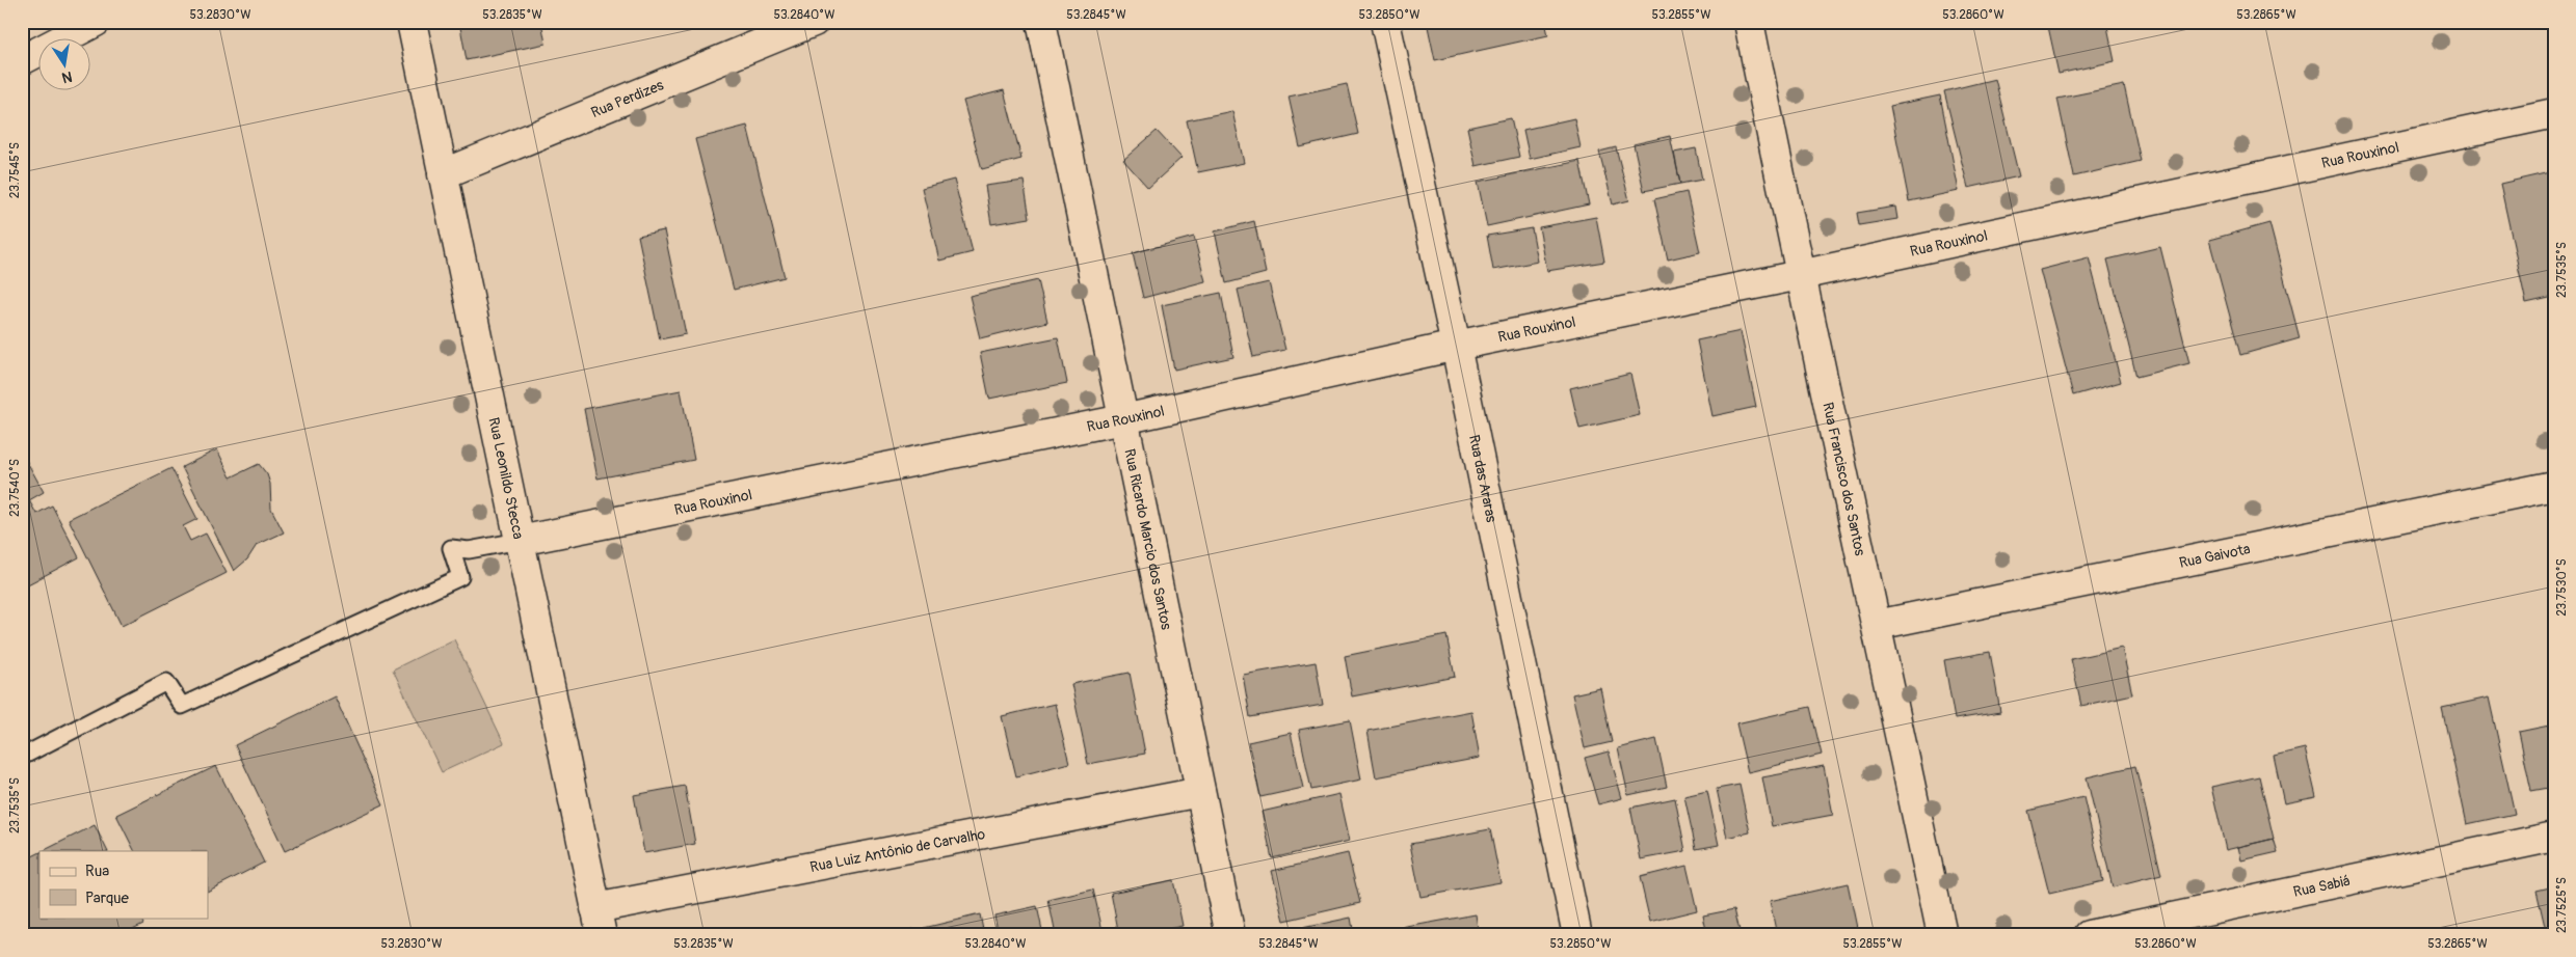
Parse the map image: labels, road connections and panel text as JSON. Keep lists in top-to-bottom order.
{
  "streets": {
    "street": [
      "Rua Perdizes",
      "Rua Rouxinol",
      "Rua Leonildo Stecca",
      "Rua das Araras",
      "Rua Francisco dos Santos",
      "Rua Ricardo Marcio dos Santos",
      "Rua Gaivota",
      "Rua Luiz Antônio de Carvalho",
      "Rua Sabiá"
    ]
  },
  "crossings": [
    ["Rua Perdizes", "Rua Leonildo Stecca"],
    ["Rua Rouxinol", "Rua Leonildo Stecca"],
    ["Rua Rouxinol", "Rua das Araras"],
    ["Rua Rouxinol", "Rua Francisco dos Santos"],
    ["Rua Rouxinol", "Rua Ricardo Marcio dos Santos"],
    ["Rua Leonildo Stecca", "Rua Luiz Antônio de Carvalho"],
    ["Rua Francisco dos Santos", "Rua Gaivota"],
    ["Rua Ricardo Marcio dos Santos", "Rua Luiz Antônio de Carvalho"]
  ],
  "legend": ["Rua", "Parque"],
  "north": "bottom",
  "coordinates": [
    "53.2830°W",
    "53.2835°W",
    "53.2840°W",
    "53.2845°W",
    "53.2850°W",
    "53.2855°W",
    "53.2860°W",
    "53.2865°W",
    "23.7545°S",
    "23.7535°S",
    "23.7540°S",
    "23.7530°S",
    "23.7525°S"
  ]
}
